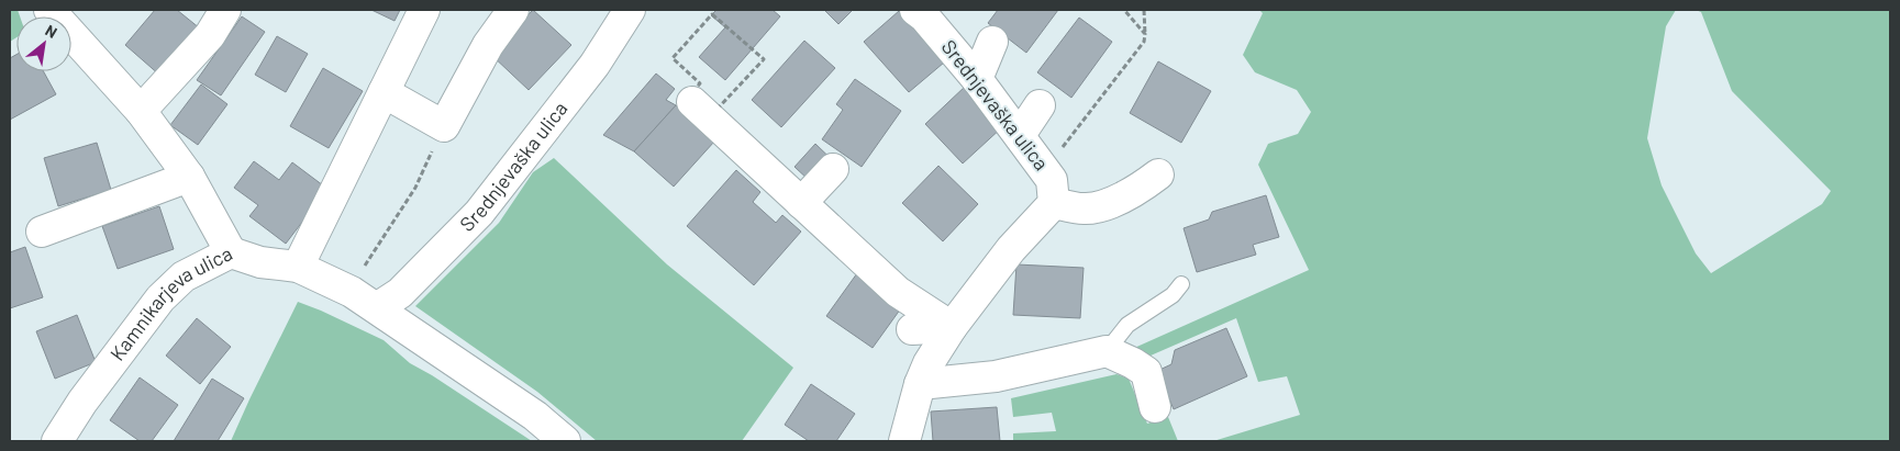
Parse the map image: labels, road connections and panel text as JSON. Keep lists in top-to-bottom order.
{
  "streets": {
    "street": ["Srednjevaška ulica", "Kamnikarjeva ulica"]
  },
  "north": "top right"
}
